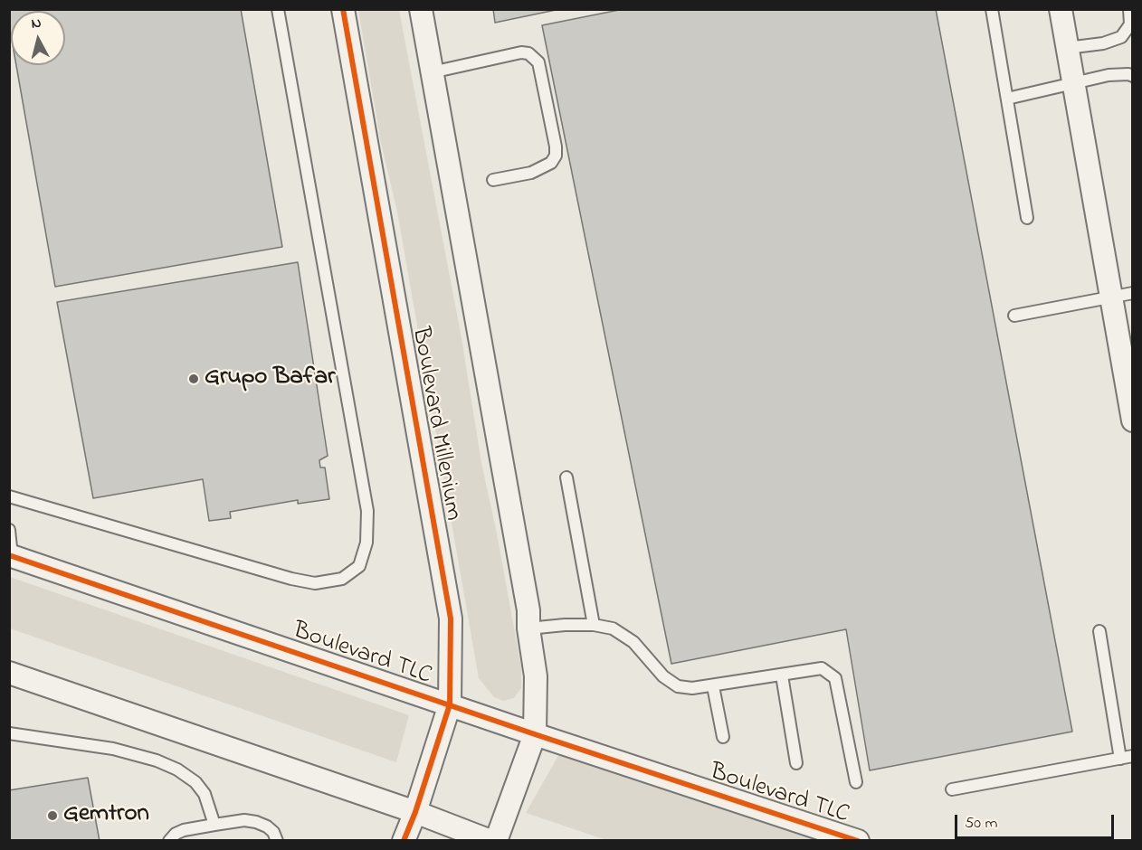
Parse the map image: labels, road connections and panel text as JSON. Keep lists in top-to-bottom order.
{
  "streets": {
    "street": ["Boulevard Millenium", "Boulevard TLC"]
  },
  "crossings": [
    ["Boulevard Millenium", "Boulevard TLC"]
  ],
  "places": ["Grupo Bafar", "Gemtron"],
  "scale_bar": "50 m",
  "north": "top"
}
